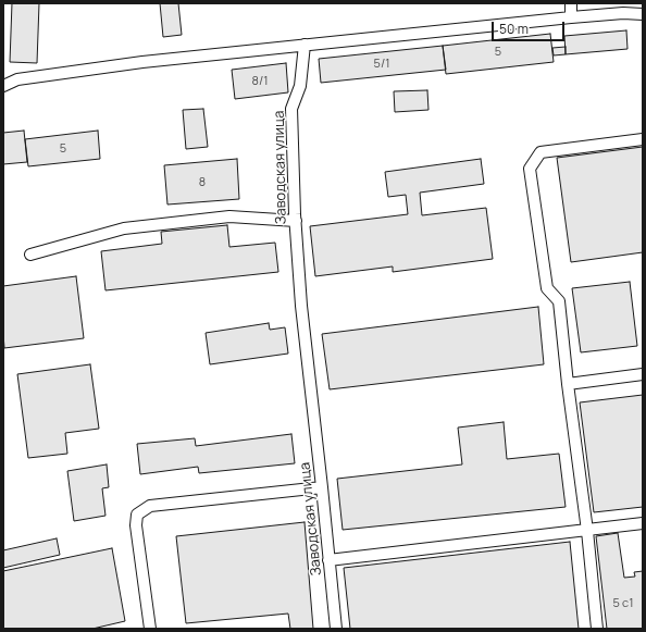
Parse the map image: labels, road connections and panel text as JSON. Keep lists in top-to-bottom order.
{
  "streets": {
    "street": ["Заводская улица"]
  },
  "house_numbers": [
    "5",
    "5/1",
    "8/1",
    "5",
    "8",
    "5 с1"
  ],
  "scale_bar": "50 m"
}
